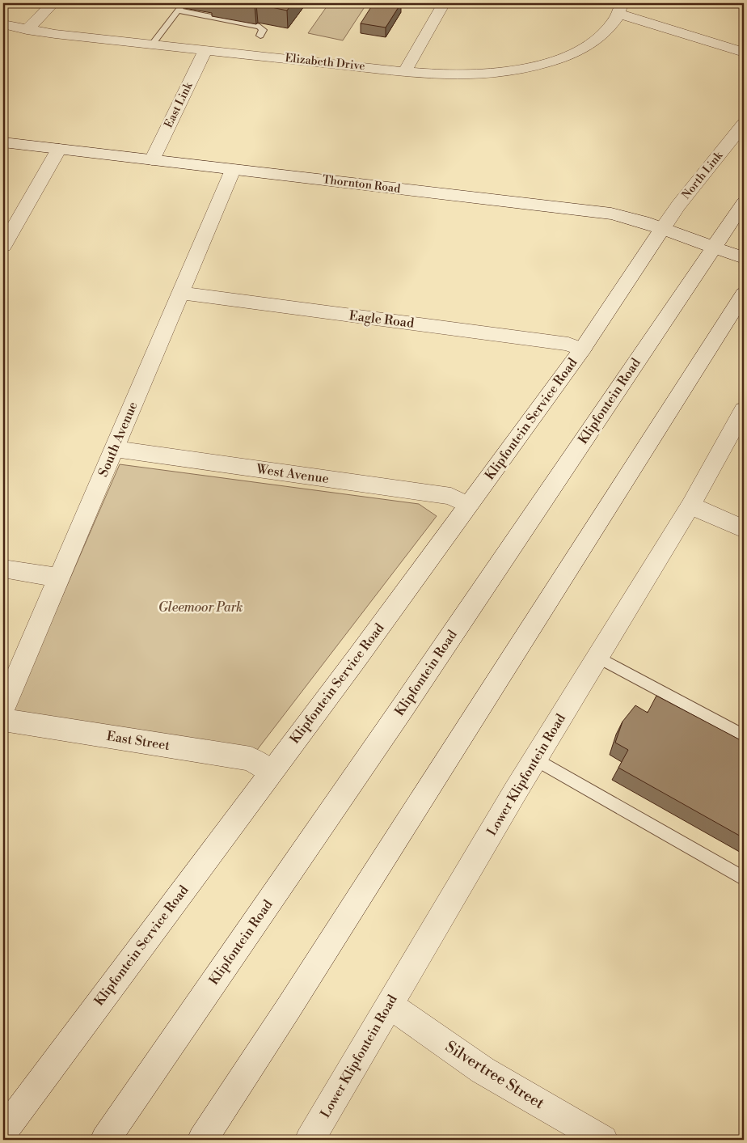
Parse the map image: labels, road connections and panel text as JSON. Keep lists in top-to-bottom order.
{
  "streets": {
    "street": [
      "Elizabeth Drive",
      "East Link",
      "North Link",
      "Thornton Road",
      "Eagle Road",
      "Klipfontein Road",
      "Klipfontein Service Road",
      "South Avenue",
      "West Avenue",
      "East Street",
      "Lower Klipfontein Road",
      "Silvertree Street"
    ]
  },
  "crossings": [
    ["Elizabeth Drive", "East Link"],
    ["East Link", "Thornton Road"],
    ["North Link", "Thornton Road"],
    ["North Link", "Klipfontein Service Road"],
    ["Thornton Road", "Klipfontein Road"],
    ["Thornton Road", "Klipfontein Service Road"],
    ["Thornton Road", "South Avenue"],
    ["Eagle Road", "Klipfontein Service Road"],
    ["Eagle Road", "South Avenue"],
    ["Klipfontein Service Road", "West Avenue"],
    ["Klipfontein Service Road", "East Street"],
    ["South Avenue", "West Avenue"],
    ["Lower Klipfontein Road", "Silvertree Street"]
  ],
  "parks": ["Gleemoor Park"]
}
